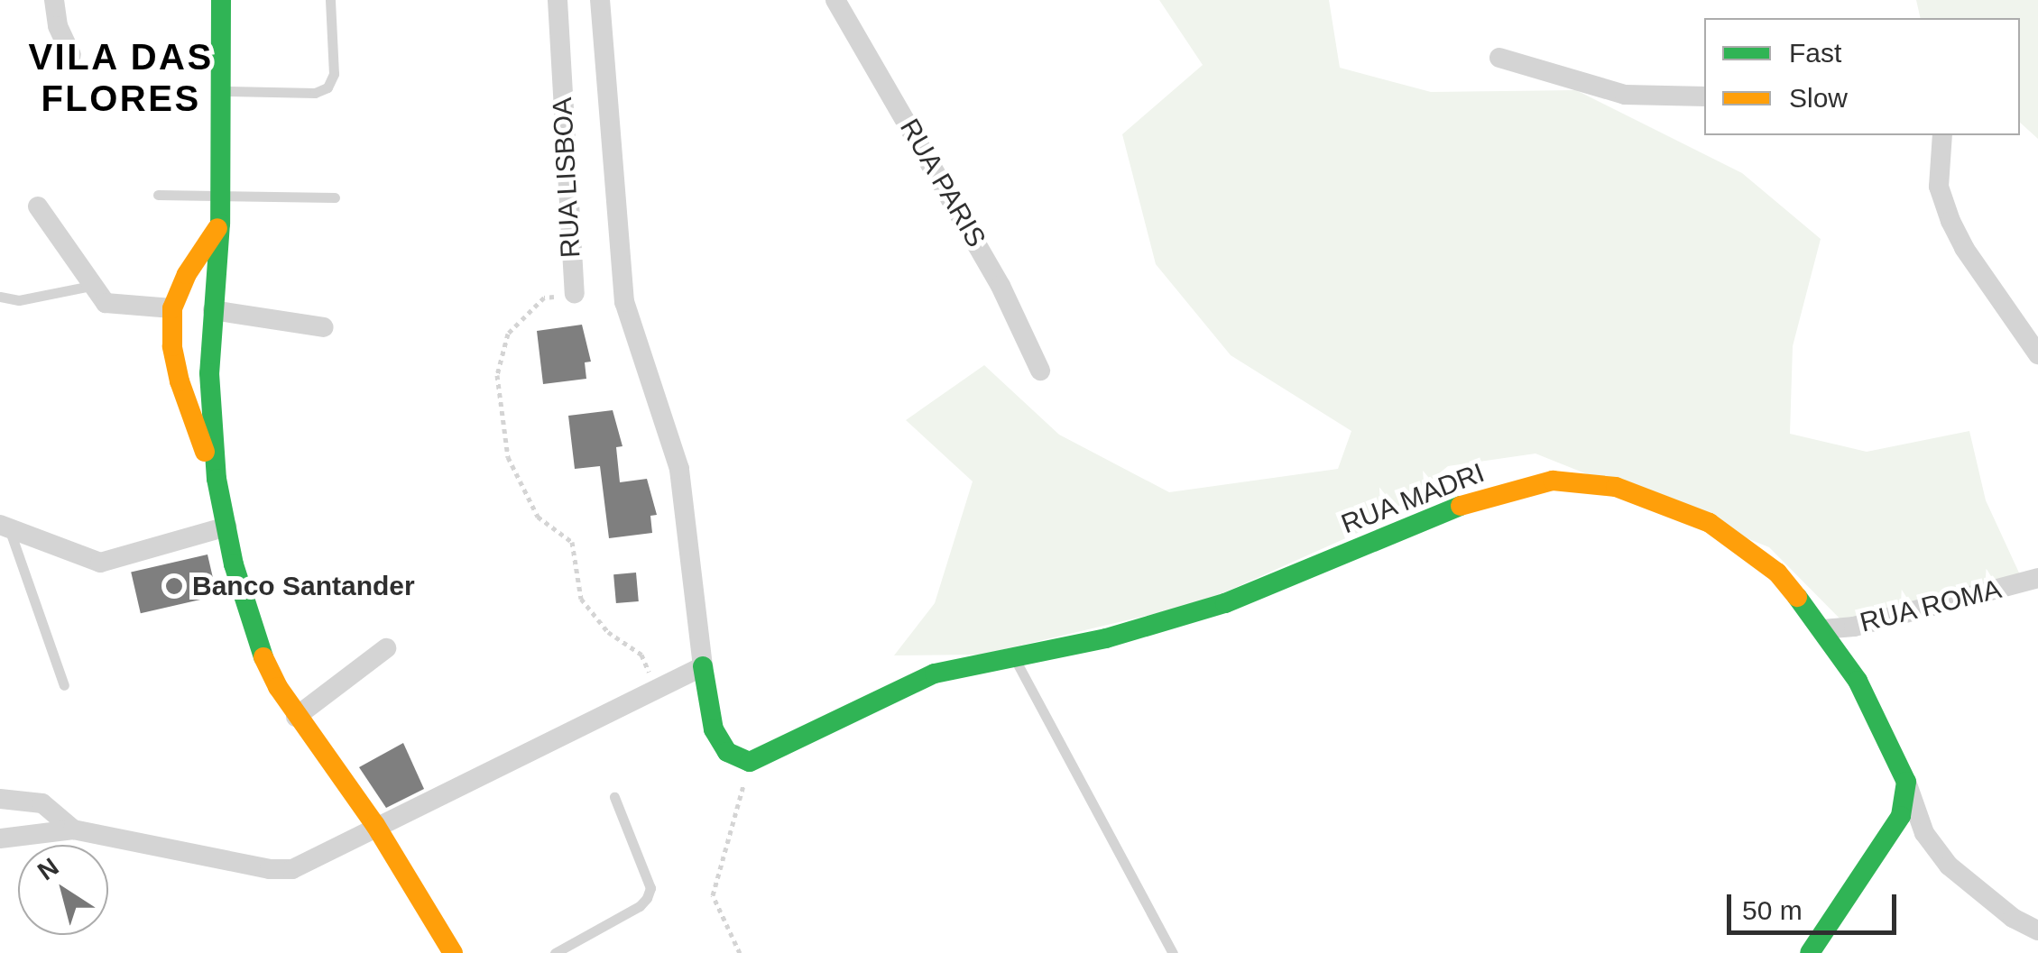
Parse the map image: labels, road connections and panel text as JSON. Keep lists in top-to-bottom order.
{
  "streets": {
    "street": [
      "RUA LISBOA",
      "RUA PARIS",
      "RUA MADRI",
      "RUA ROMA"
    ]
  },
  "crossings": [
    ["RUA MADRI", "RUA ROMA"]
  ],
  "districts": ["VILA DAS FLORES"],
  "places": ["Banco Santander"],
  "legend": ["Fast", "Slow"],
  "scale_bar": "50 m",
  "north": "top left"
}
